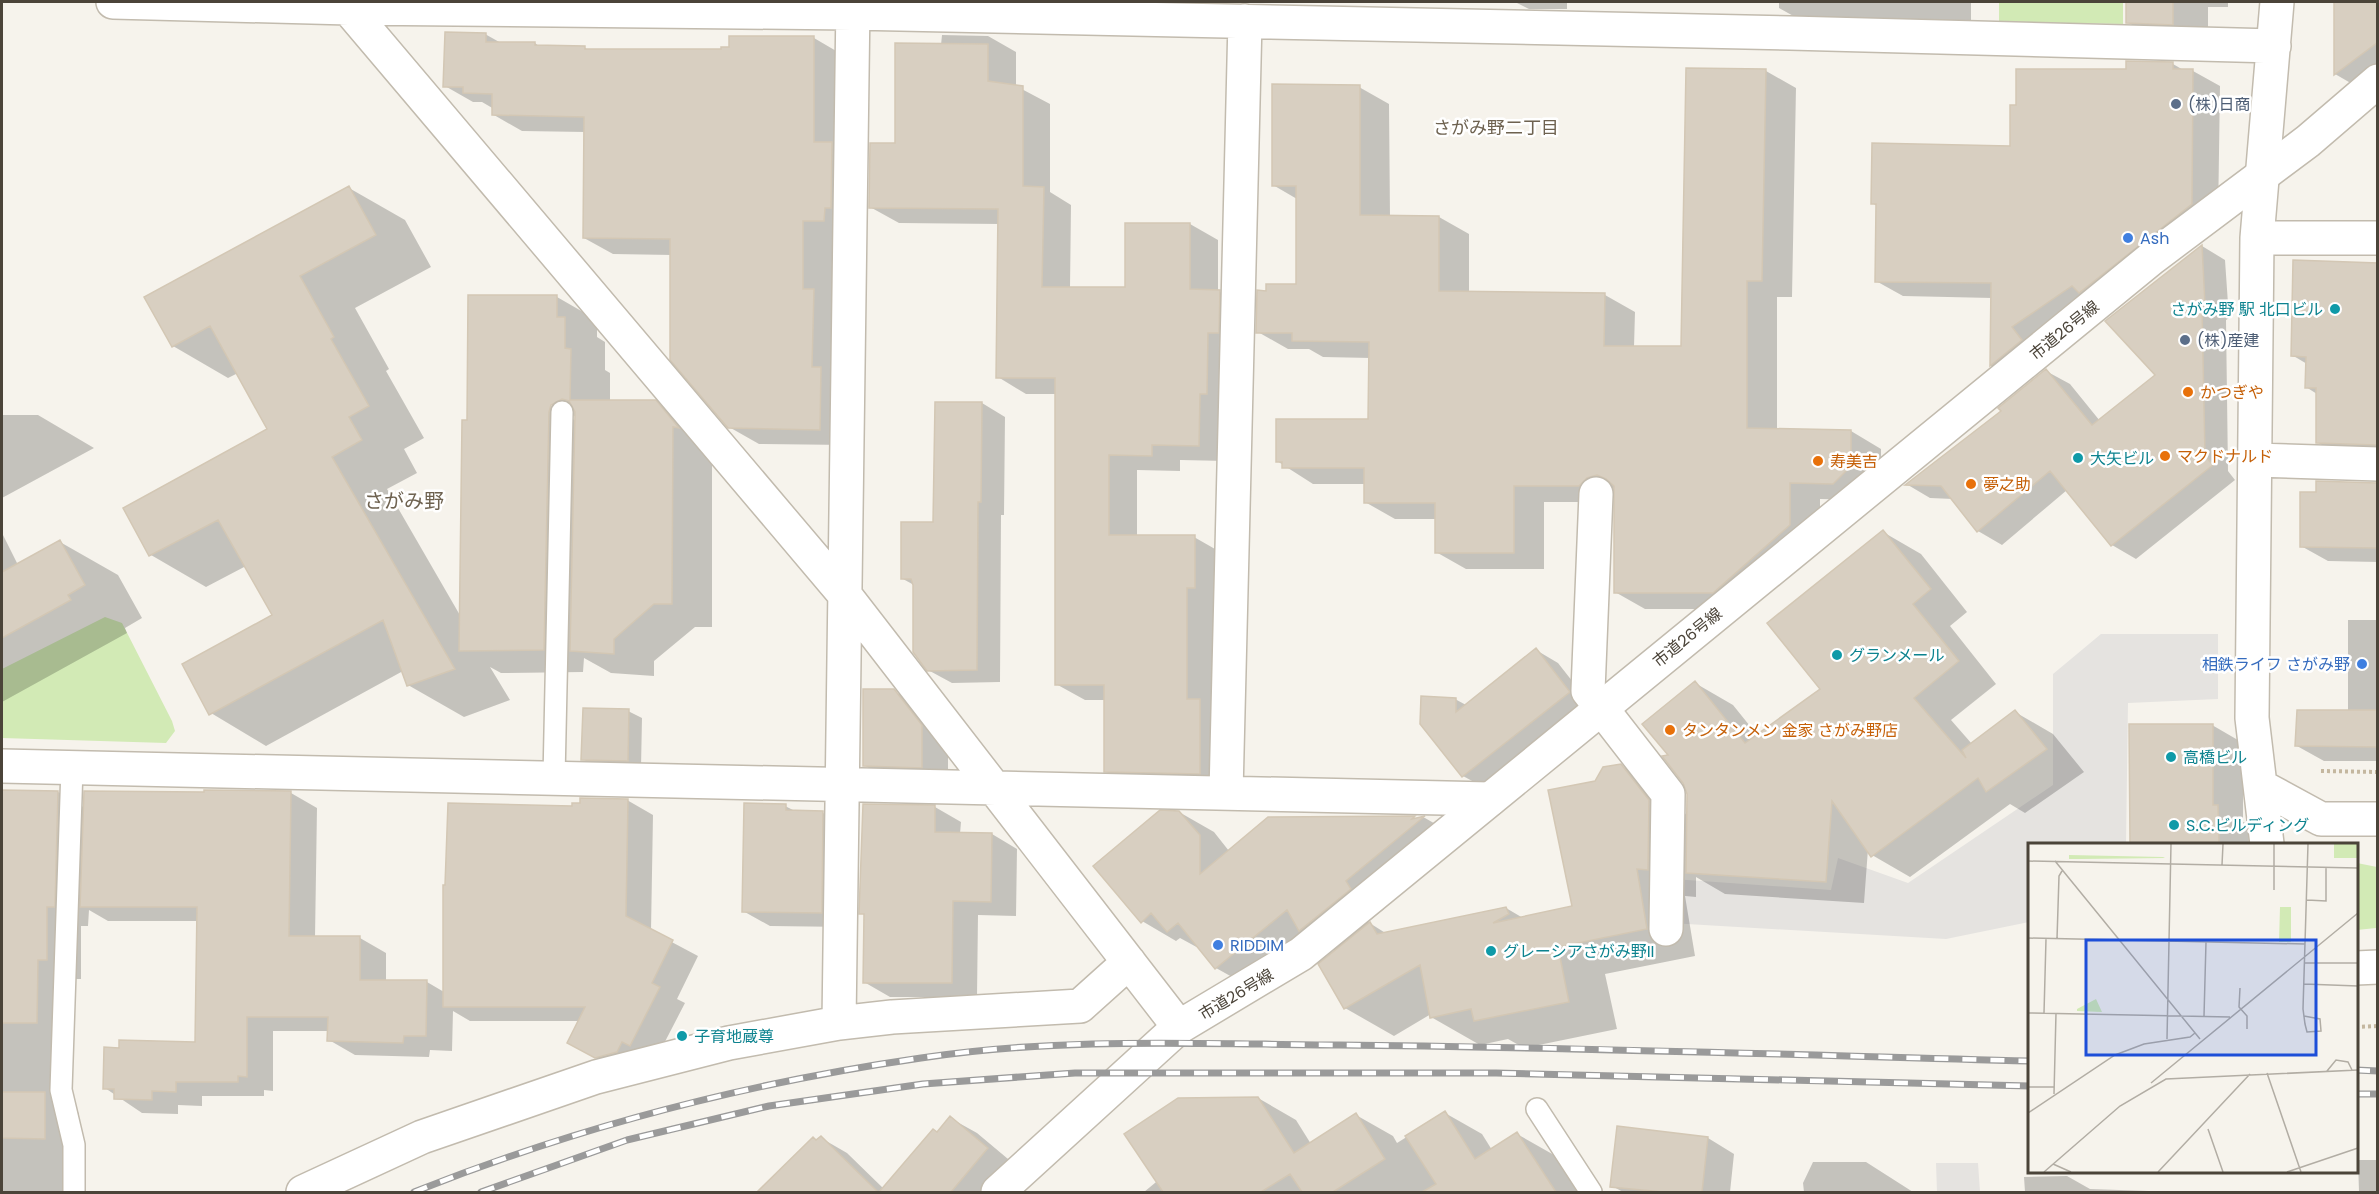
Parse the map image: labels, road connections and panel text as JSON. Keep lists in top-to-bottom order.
{
  "streets": {
    "street": ["市道26号線"]
  },
  "districts": ["さがみ野二丁目", "さがみ野"],
  "places": [
    "(株)日商",
    "Ash",
    "さがみ野 駅 北口ビル",
    "(株)産建",
    "かつぎや",
    "マクドナルド",
    "大矢ビル",
    "寿美吉",
    "夢之助",
    "グランメール",
    "相鉄ライフ さがみ野",
    "タンタンメン 金家 さがみ野店",
    "高橋ビル",
    "S.C.ビルディング",
    "RIDDIM",
    "グレーシアさがみ野II",
    "子育地蔵尊"
  ]
}
